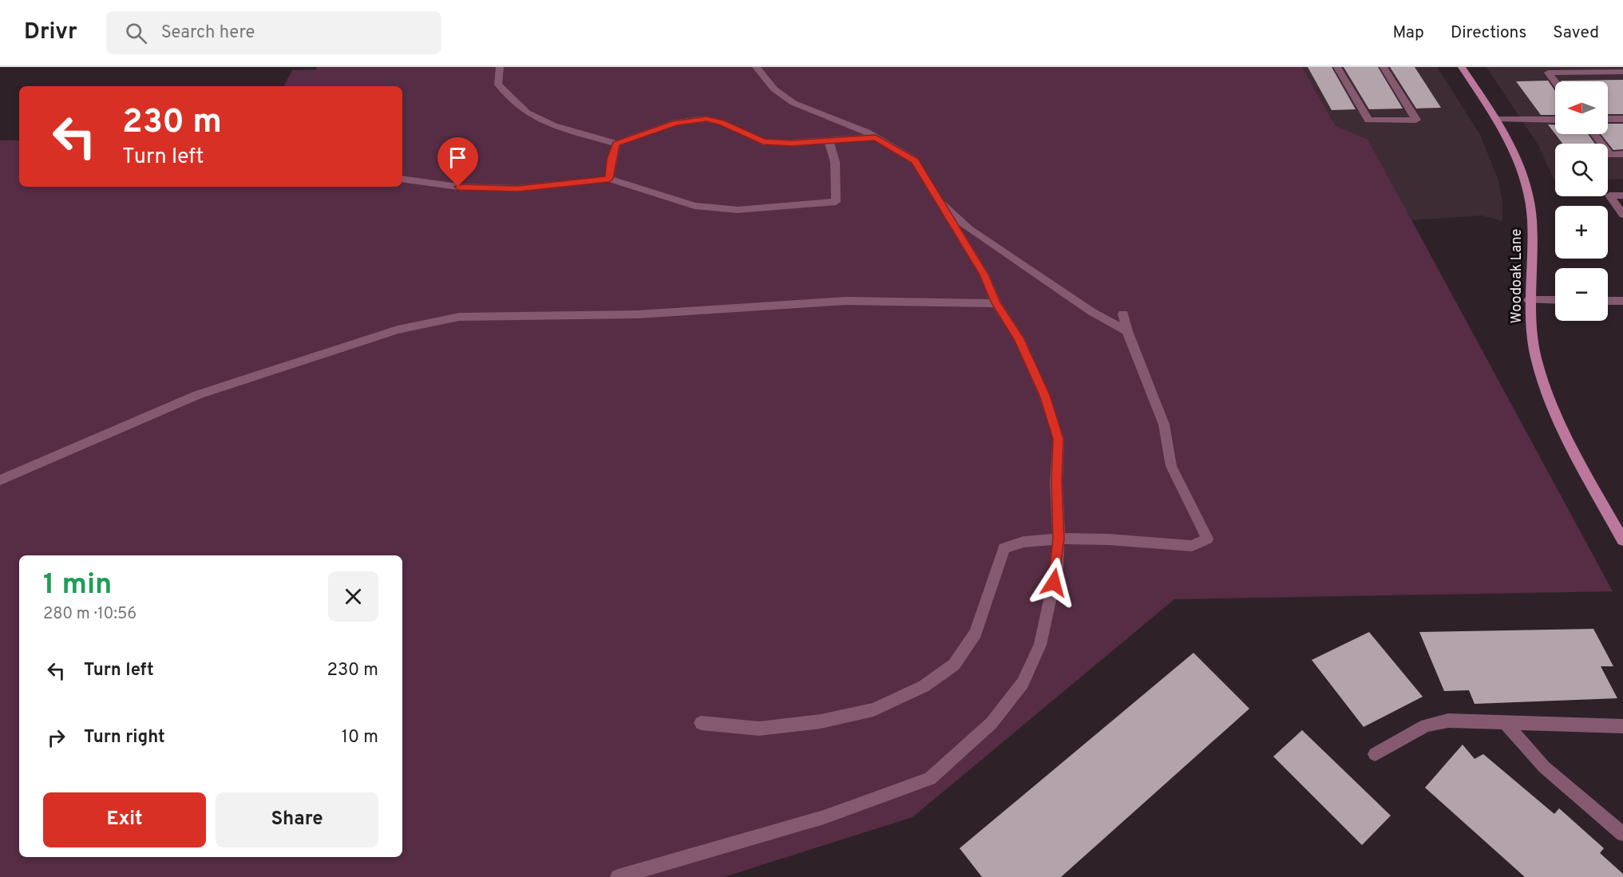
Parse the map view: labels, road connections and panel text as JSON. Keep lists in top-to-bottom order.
{
  "streets": {
    "street": ["Woodoak Lane"]
  },
  "north": "left",
  "page": {
    "header": "Drivr",
    "search": "Search here",
    "nav": ["Map", "Directions", "Saved"],
    "map_buttons": ["+", "−"],
    "turn": ["230 m", "Turn left"],
    "heading": ["1 min", "280 m · 10:56"],
    "list": [
      {
        "name": "Turn left",
        "value": "230 m"
      },
      {
        "name": "Turn right",
        "value": "10 m"
      }
    ],
    "buttons": ["Exit", "Share"]
  }
}
